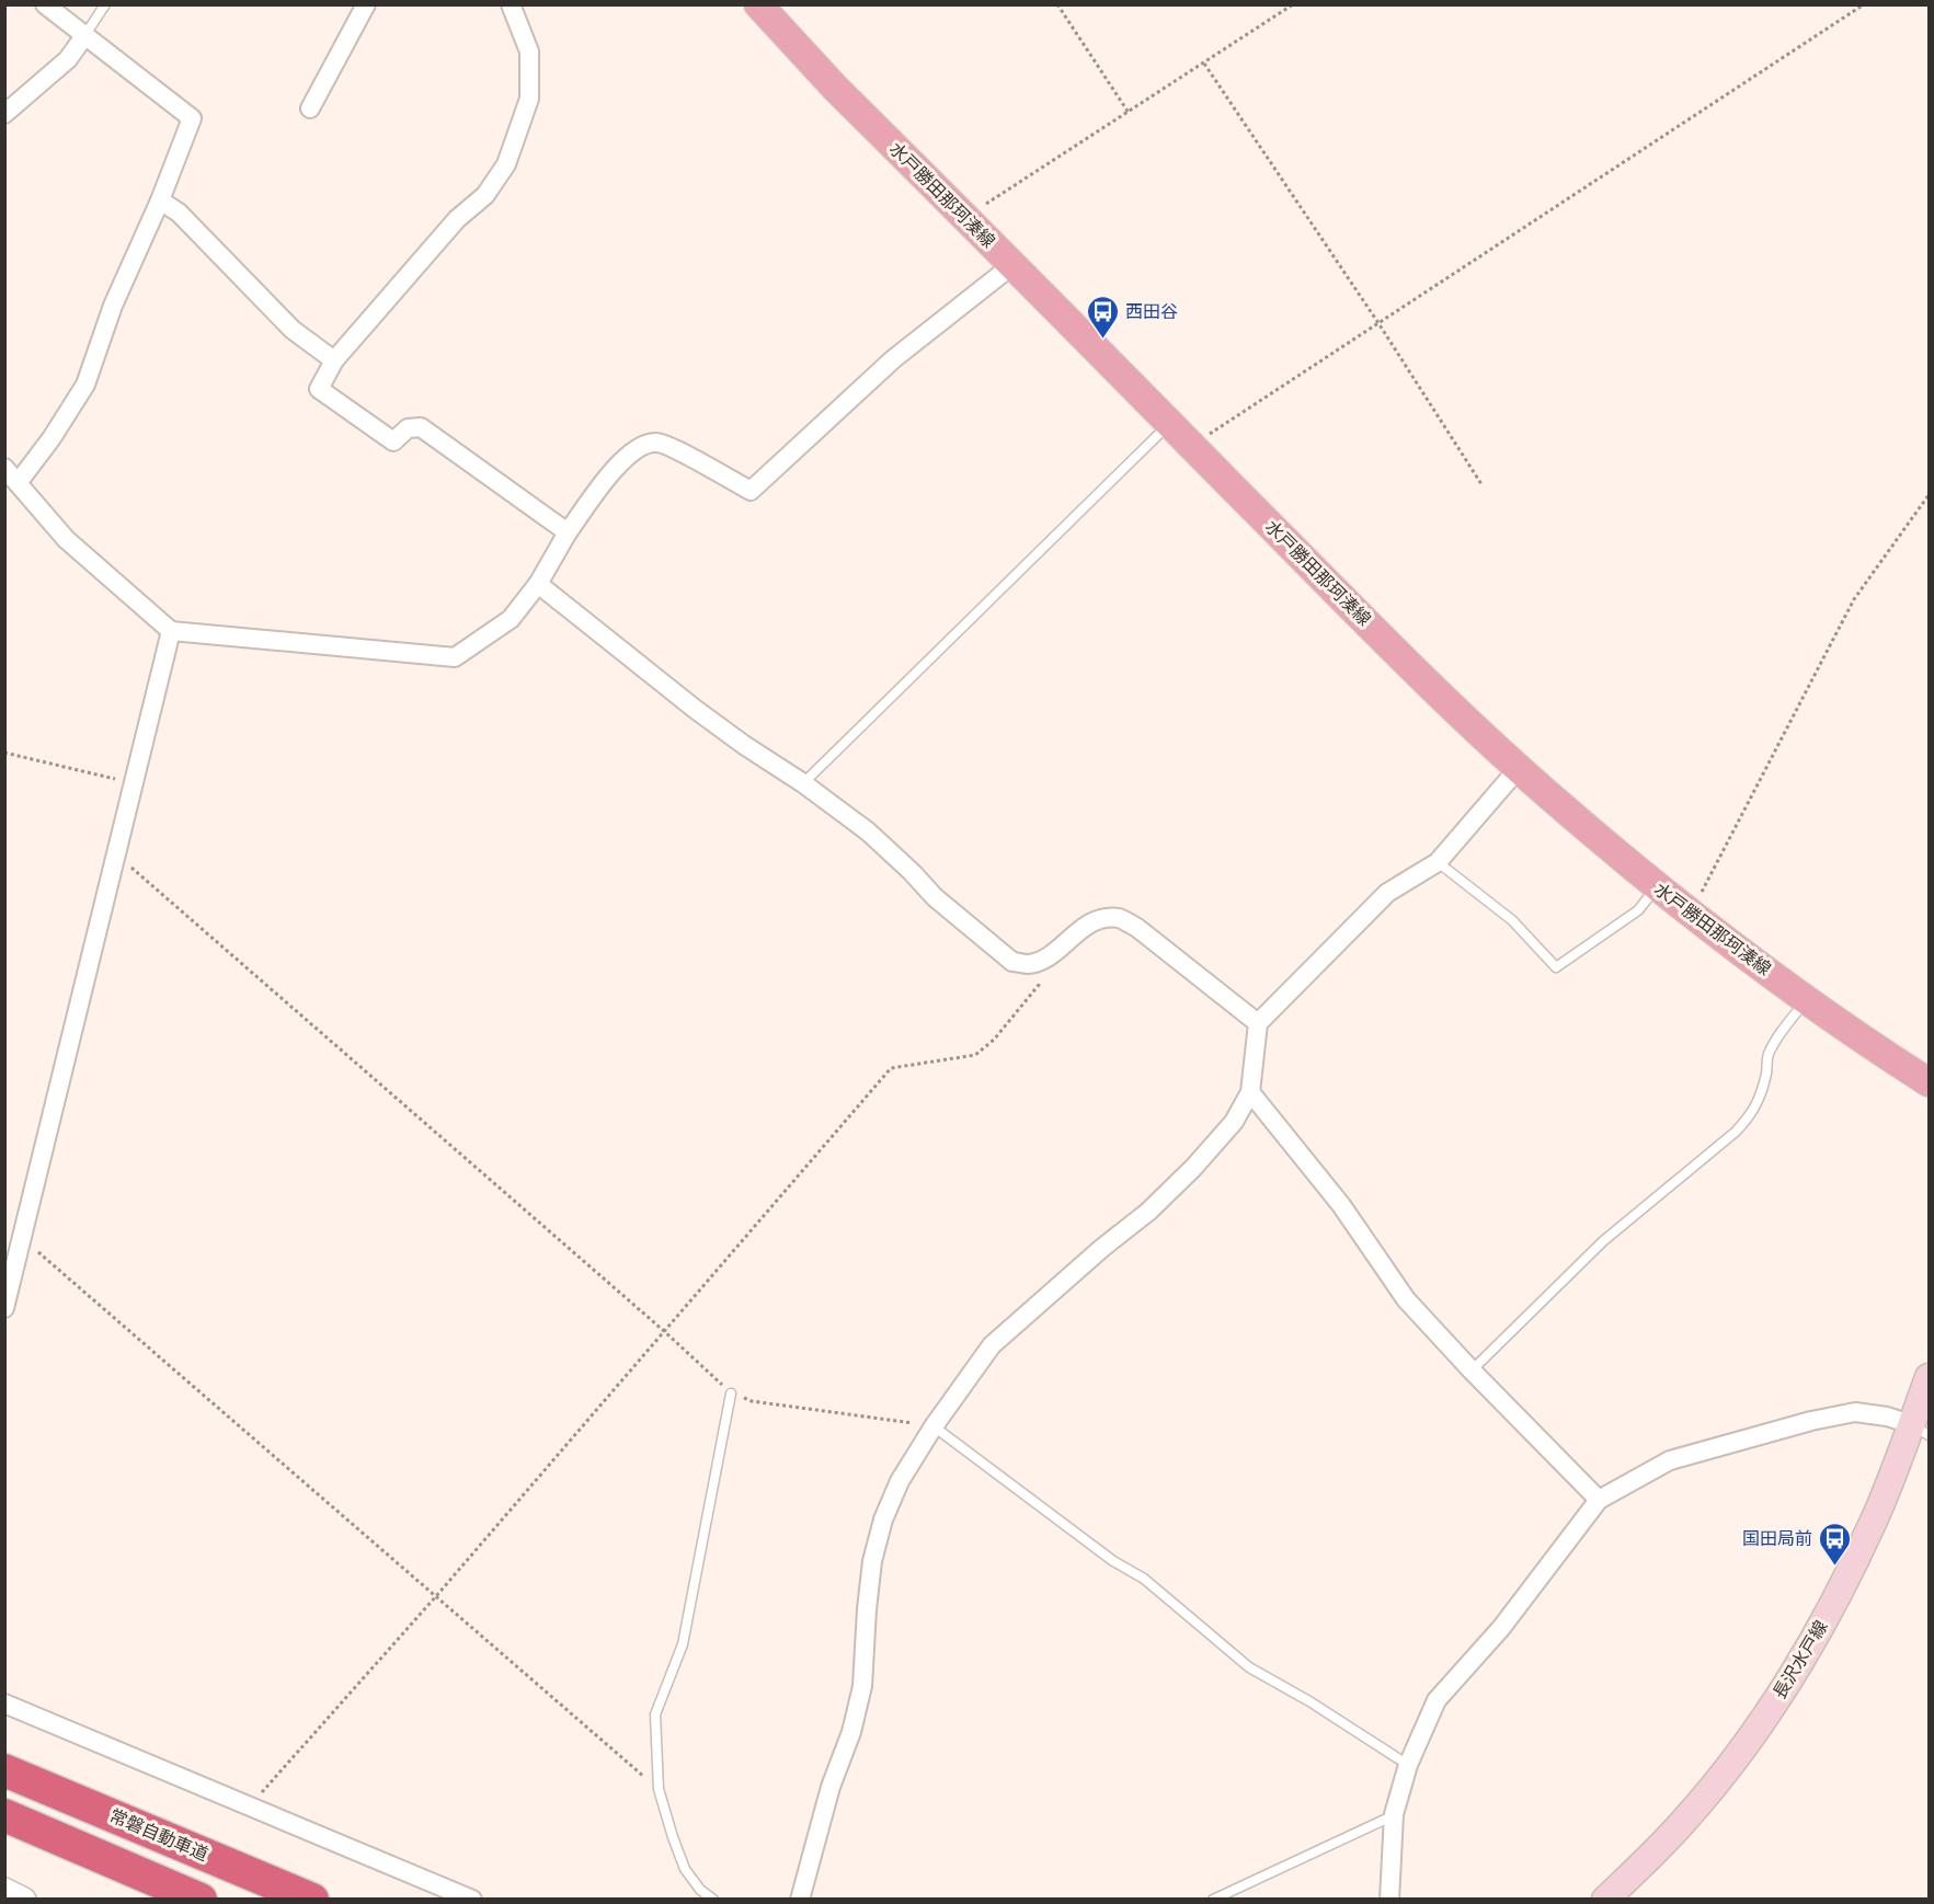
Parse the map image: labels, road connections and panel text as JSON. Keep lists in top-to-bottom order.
{
  "streets": {
    "highway": ["常磐自動車道"],
    "main road": ["水戸勝田那珂湊線", "長沢水戸線"]
  },
  "places": {
    "bus stop": ["西田谷", "国田局前"]
  }
}
